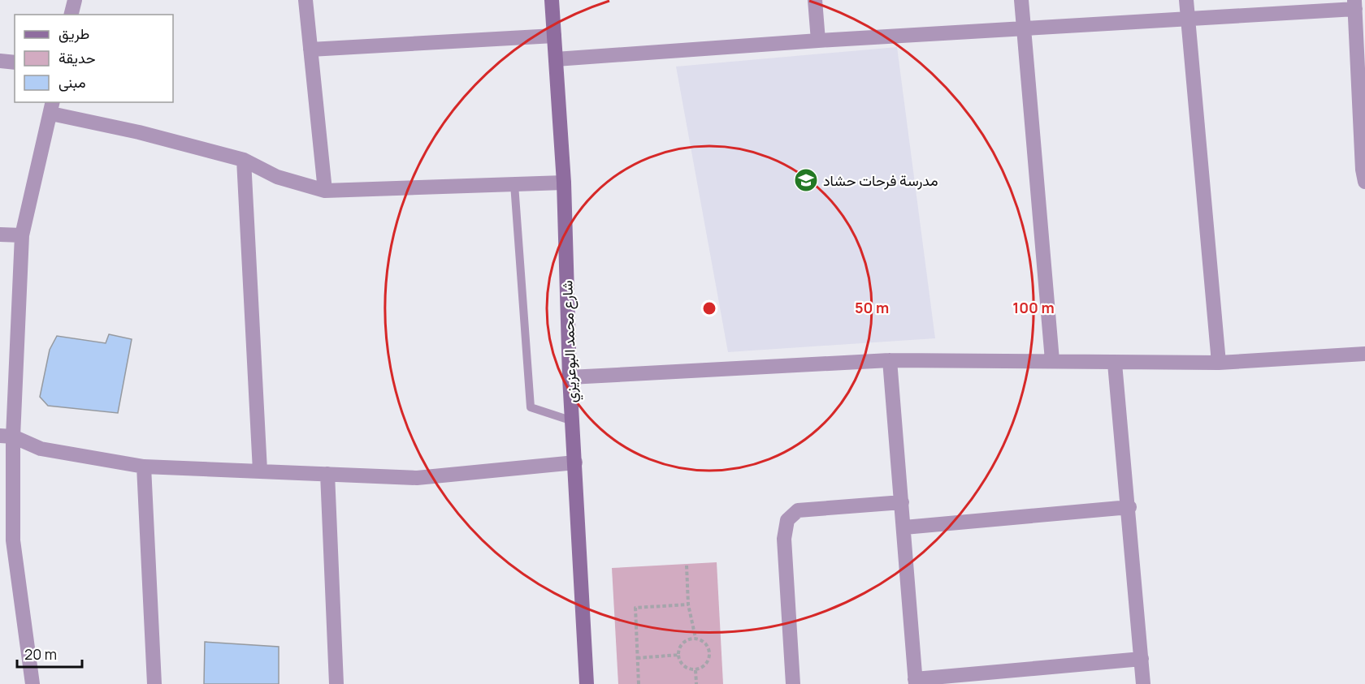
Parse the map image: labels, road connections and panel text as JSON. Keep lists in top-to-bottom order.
{
  "streets": {
    "main road": ["شارع محمد البوعزيزي"]
  },
  "places": {
    "school or university": ["مدرسة فرحات حشاد"]
  },
  "legend": ["طريق", "حديقة", "مبنى"],
  "scale_bar": "20 m",
  "rings": ["50 m", "100 m"]
}
